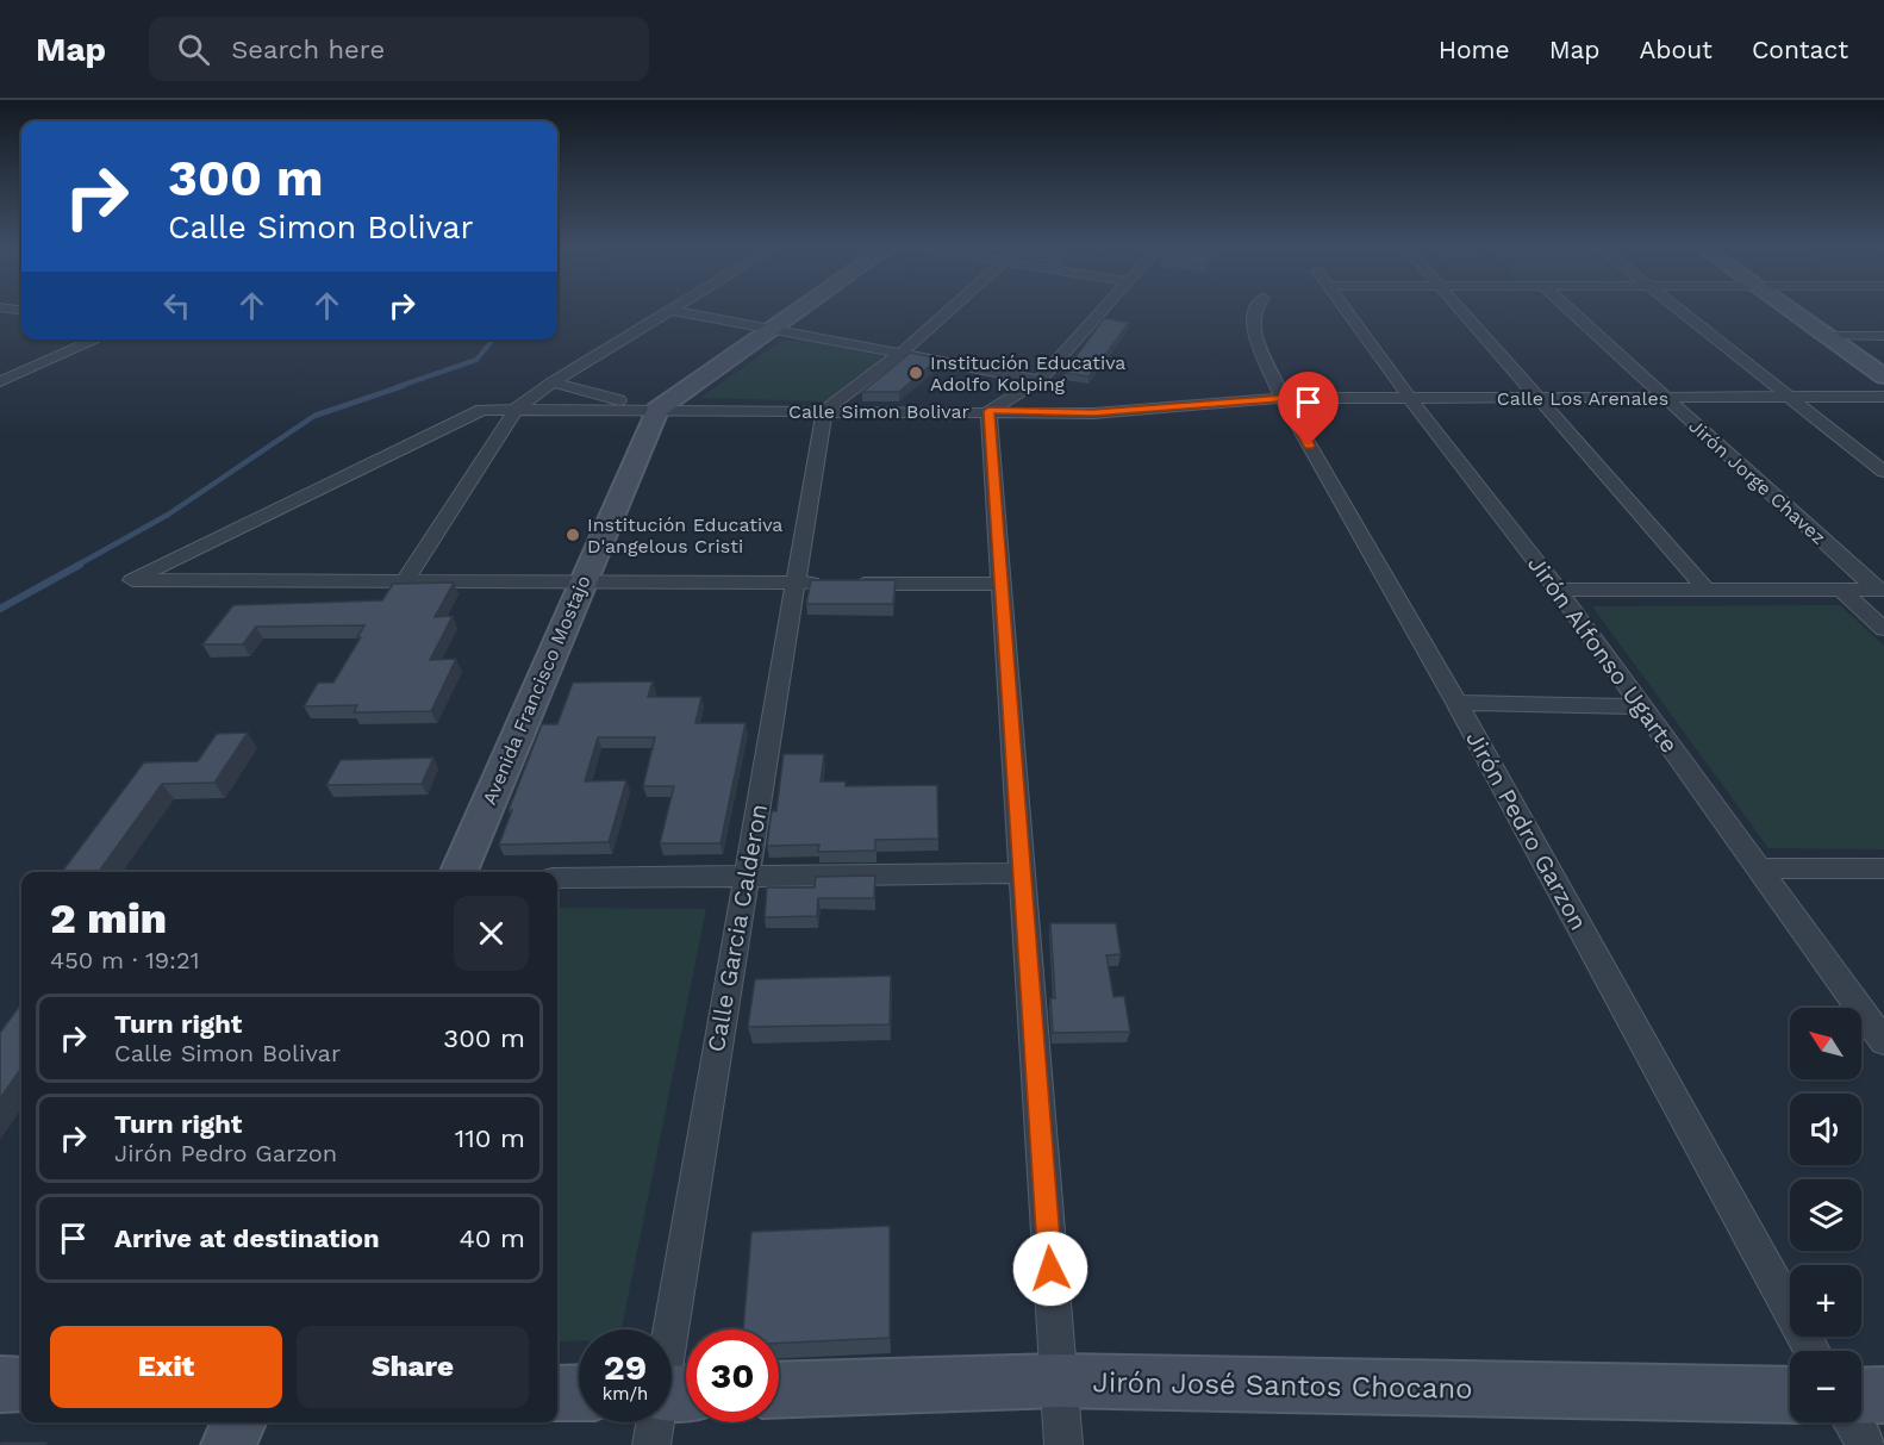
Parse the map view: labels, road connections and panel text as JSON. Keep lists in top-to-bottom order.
{
  "streets": {
    "street": [
      "Calle Los Arenales",
      "Calle Simon Bolivar",
      "Jirón Jorge Chavez",
      "Jirón Alfonso Ugarte",
      "Avenida Francisco Mostajo",
      "Jirón Pedro Garzon",
      "Calle Garcia Calderon",
      "Jirón José Santos Chocano"
    ]
  },
  "crossings": [
    ["Calle Los Arenales", "Calle Simon Bolivar"],
    ["Calle Los Arenales", "Jirón Jorge Chavez"],
    ["Calle Los Arenales", "Jirón Alfonso Ugarte"],
    ["Calle Los Arenales", "Jirón Pedro Garzon"],
    ["Calle Simon Bolivar", "Avenida Francisco Mostajo"],
    ["Calle Simon Bolivar", "Jirón Pedro Garzon"],
    ["Calle Simon Bolivar", "Calle Garcia Calderon"]
  ],
  "places": ["Institución Educativa Adolfo Kolping", "Institución Educativa D'angelous Cristi"],
  "north": "top left",
  "page": {
    "header": "Map",
    "search": "Search here",
    "nav": [
      "Home",
      "Map",
      "About",
      "Contact"
    ],
    "turn": ["300 m", "Calle Simon Bolivar"],
    "heading": ["2 min", "450 m · 19:21"],
    "list": [
      {
        "name": "Turn right",
        "note": "Calle Simon Bolivar",
        "value": "300 m"
      },
      {
        "name": "Turn right",
        "note": "Jirón Pedro Garzon",
        "value": "110 m"
      },
      {
        "name": "Arrive at destination",
        "value": "40 m"
      }
    ],
    "map_buttons": ["+", "−"],
    "buttons": ["Exit", "Share"],
    "speed": "29 km/h",
    "limit": "30"
  }
}
